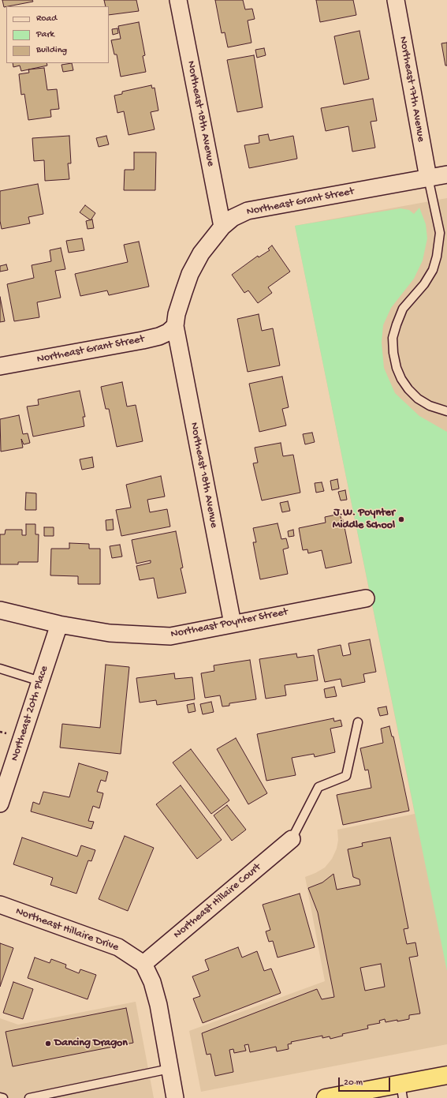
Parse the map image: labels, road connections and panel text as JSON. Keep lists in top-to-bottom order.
{
  "streets": {
    "street": [
      "Northeast 17th Avenue",
      "Northeast 18th Avenue",
      "Northeast Grant Street",
      "Northeast Poynter Street",
      "Northeast 20th Place",
      "Northeast Hillaire Court",
      "Northeast Hillaire Drive"
    ]
  },
  "crossings": [
    ["Northeast 17th Avenue", "Northeast Grant Street"],
    ["Northeast 18th Avenue", "Northeast Grant Street"],
    ["Northeast 18th Avenue", "Northeast Poynter Street"],
    ["Northeast Poynter Street", "Northeast 20th Place"],
    ["Northeast Hillaire Court", "Northeast Hillaire Drive"]
  ],
  "places": ["J.W. Poynter Middle School", "Dancing Dragon"],
  "legend": ["Road", "Park", "Building"],
  "scale_bar": "20 m"
}
